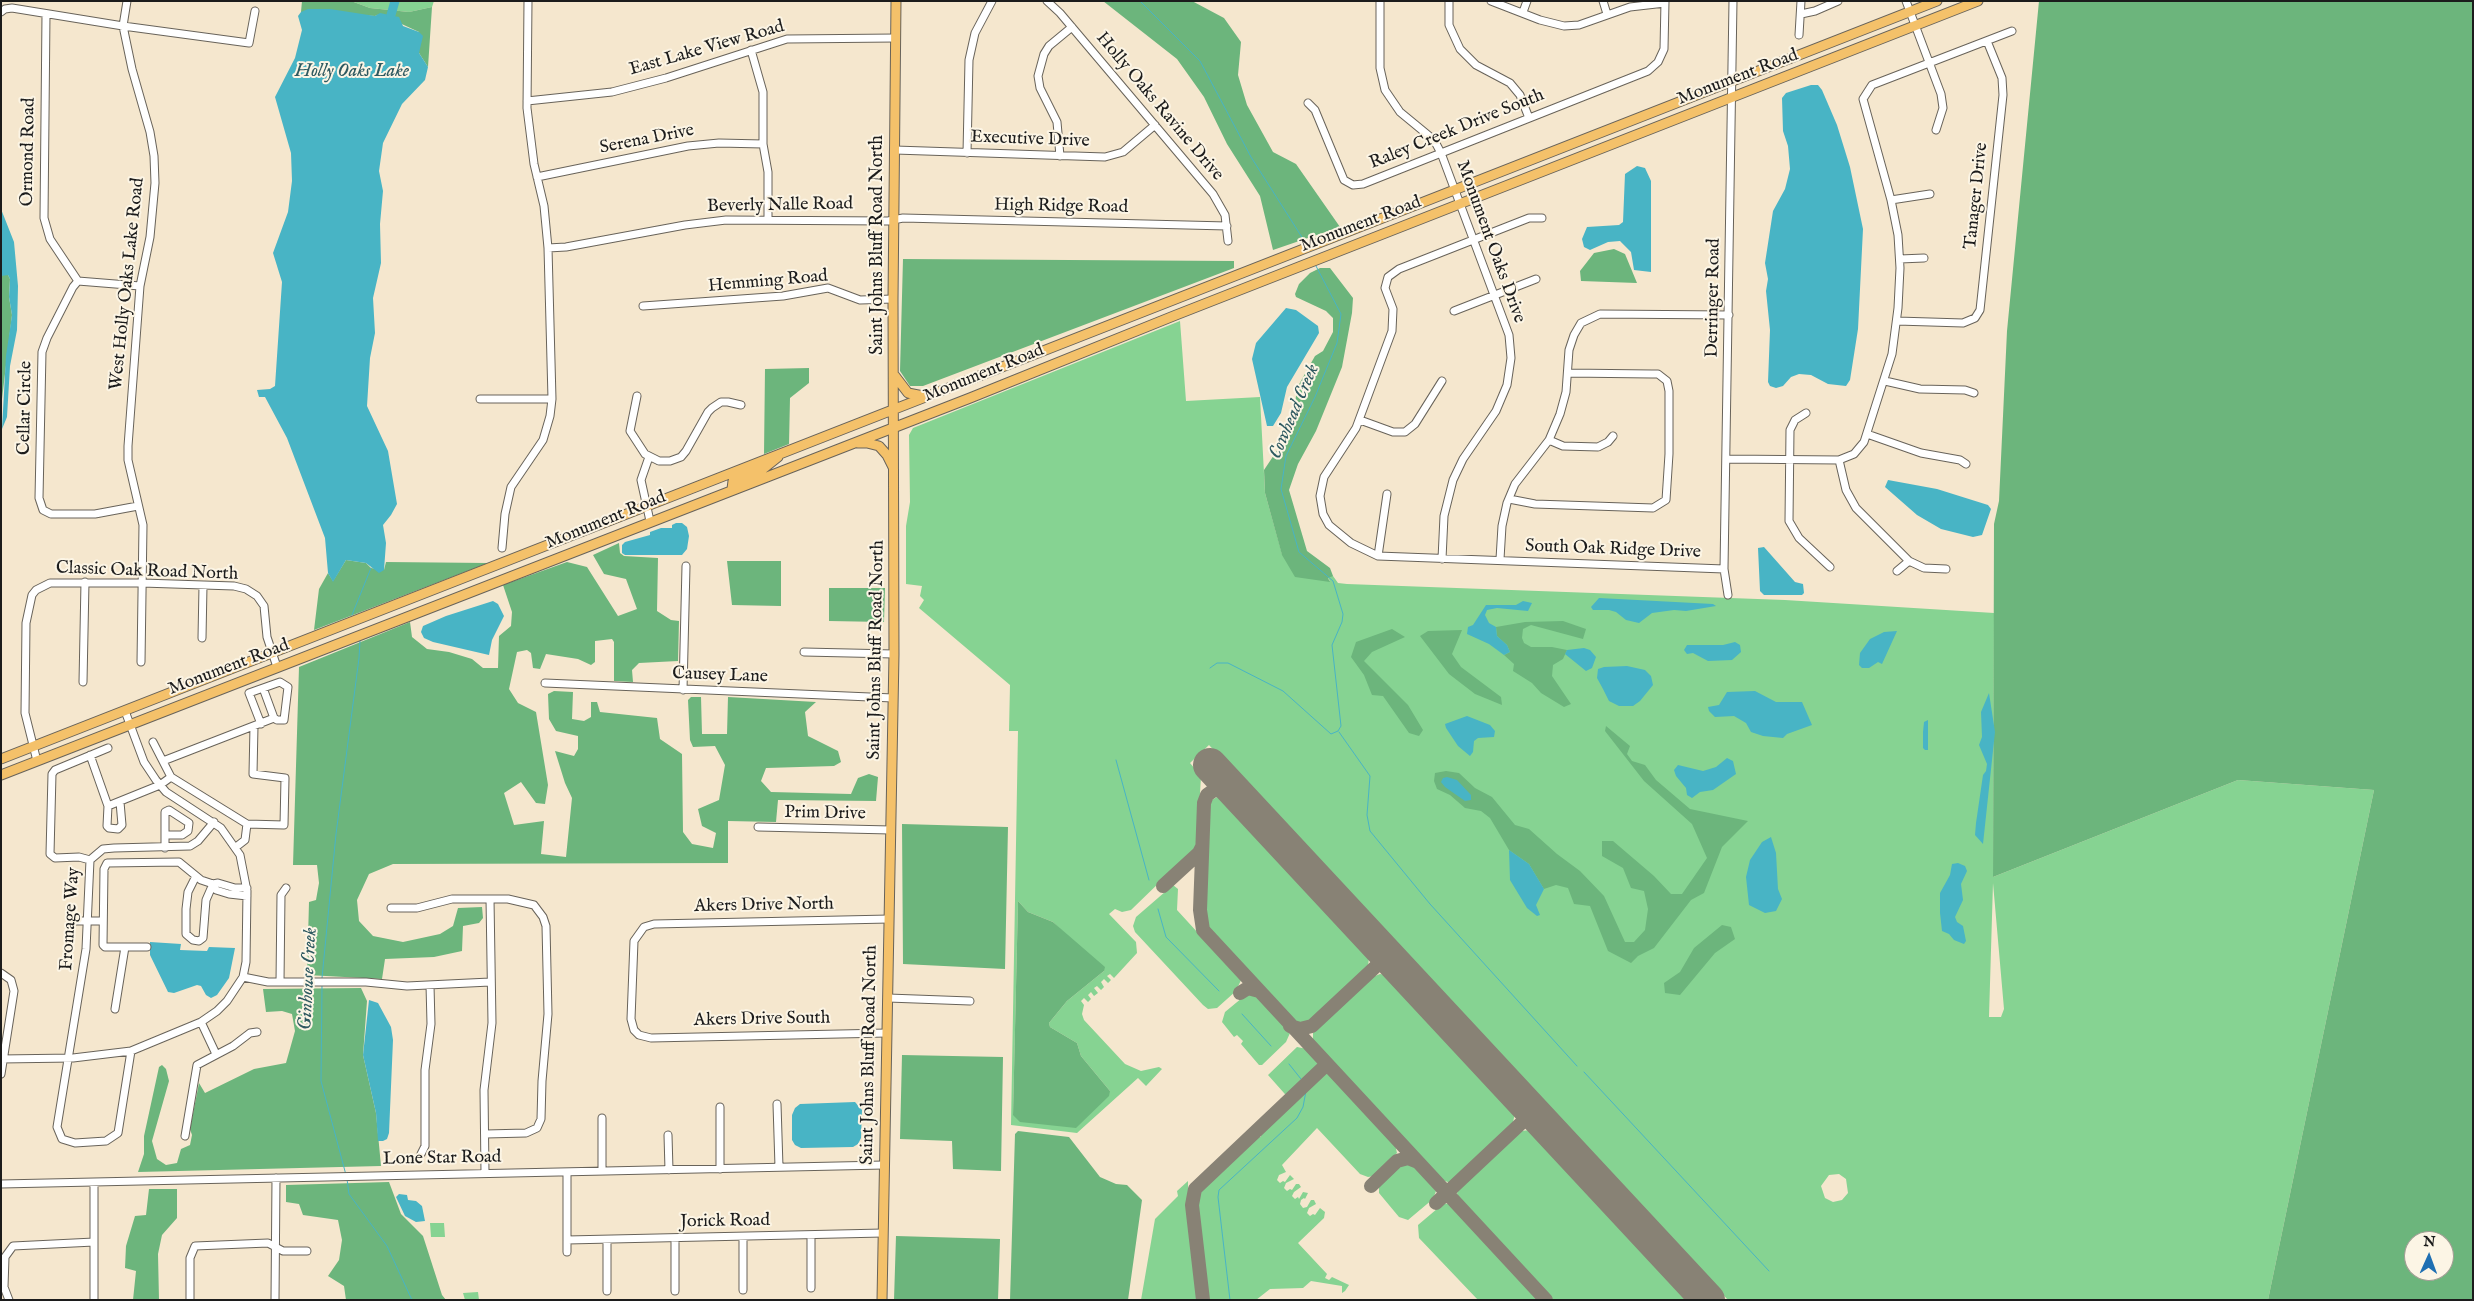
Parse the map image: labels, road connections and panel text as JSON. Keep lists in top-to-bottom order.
{
  "streets": {
    "main road": ["Monument Road", "Saint Johns Bluff Road North"],
    "street": [
      "East Lake View Road",
      "Holly Oaks Ravine Drive",
      "Raley Creek Drive South",
      "Serena Drive",
      "Executive Drive",
      "Ormond Road",
      "Tanager Drive",
      "Beverly Nalle Road",
      "High Ridge Road",
      "Monument Oaks Drive",
      "Hemming Road",
      "West Holly Oaks Lake Road",
      "Derringer Road",
      "Cellar Circle",
      "South Oak Ridge Drive",
      "Classic Oak Road North",
      "Causey Lane",
      "Prim Drive",
      "Akers Drive North",
      "Fromage Way",
      "Akers Drive South",
      "Lone Star Road",
      "Jorick Road"
    ]
  },
  "crossings": [
    ["East Lake View Road", "Saint Johns Bluff Road North"],
    ["Monument Road", "Monument Oaks Drive"],
    ["Monument Road", "Saint Johns Bluff Road North"],
    ["Monument Road", "Derringer Road"],
    ["Monument Road", "Classic Oak Road North"],
    ["Holly Oaks Ravine Drive", "Executive Drive"],
    ["Holly Oaks Ravine Drive", "High Ridge Road"],
    ["Raley Creek Drive South", "Monument Oaks Drive"],
    ["Executive Drive", "Saint Johns Bluff Road North"],
    ["Ormond Road", "Cellar Circle"],
    ["Beverly Nalle Road", "High Ridge Road"],
    ["Beverly Nalle Road", "Saint Johns Bluff Road North"],
    ["High Ridge Road", "Saint Johns Bluff Road North"],
    ["Monument Oaks Drive", "South Oak Ridge Drive"],
    ["Saint Johns Bluff Road North", "Hemming Road"],
    ["Saint Johns Bluff Road North", "Causey Lane"],
    ["Saint Johns Bluff Road North", "Prim Drive"],
    ["Saint Johns Bluff Road North", "Akers Drive North"],
    ["Saint Johns Bluff Road North", "Akers Drive South"],
    ["Saint Johns Bluff Road North", "Lone Star Road"],
    ["Saint Johns Bluff Road North", "Jorick Road"],
    ["West Holly Oaks Lake Road", "Cellar Circle"],
    ["West Holly Oaks Lake Road", "Classic Oak Road North"],
    ["Derringer Road", "South Oak Ridge Drive"],
    ["Akers Drive North", "Akers Drive South"]
  ],
  "water": ["Holly Oaks Lake", "Cowhead Creek", "Ginhouse Creek"],
  "north": "top"
}
